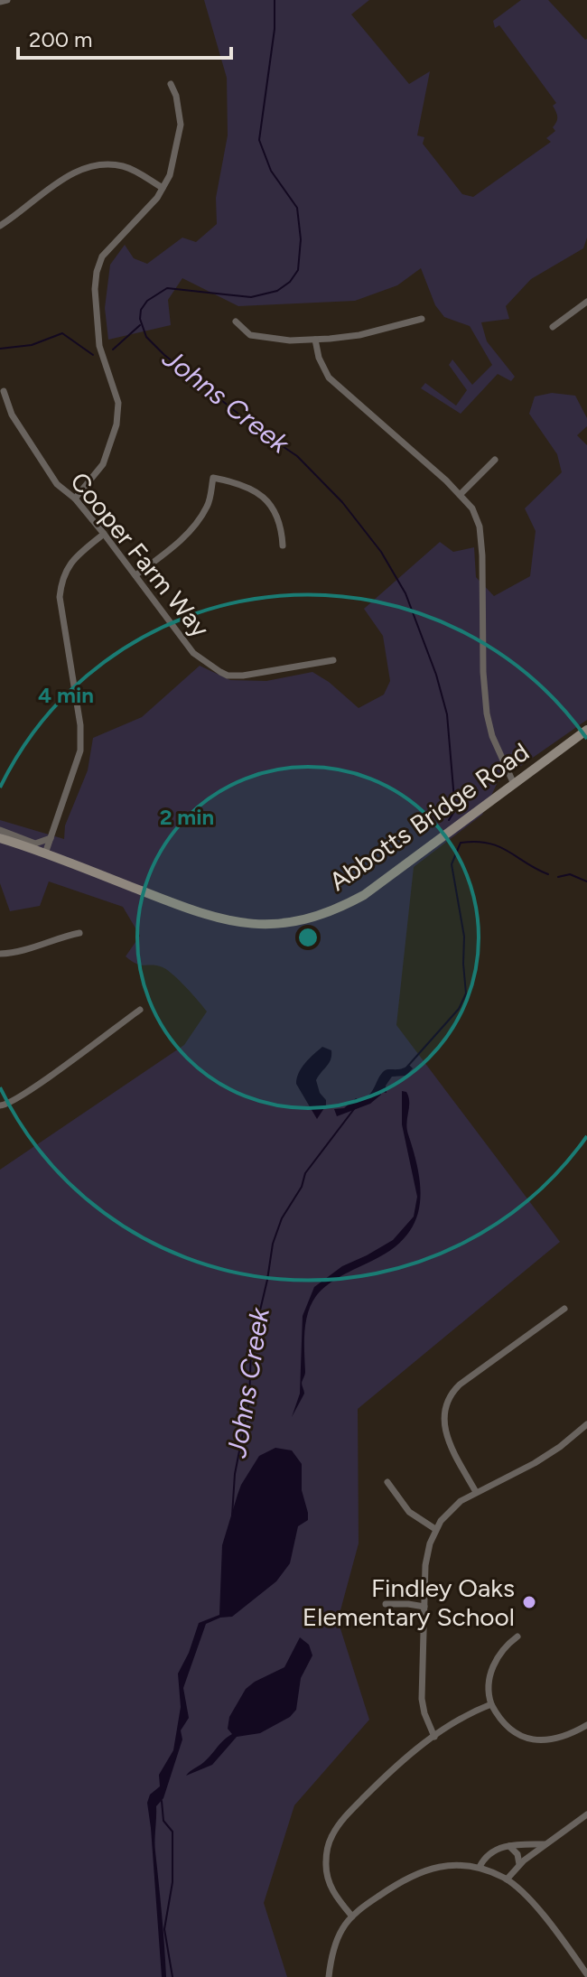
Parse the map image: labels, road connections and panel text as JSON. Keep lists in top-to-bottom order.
{
  "streets": {
    "main road": ["Abbotts Bridge Road"],
    "street": ["Cooper Farm Way"]
  },
  "water": ["Johns Creek"],
  "places": ["Findley Oaks Elementary School"],
  "scale_bar": "200 m",
  "rings": ["4 min", "2 min"]
}
